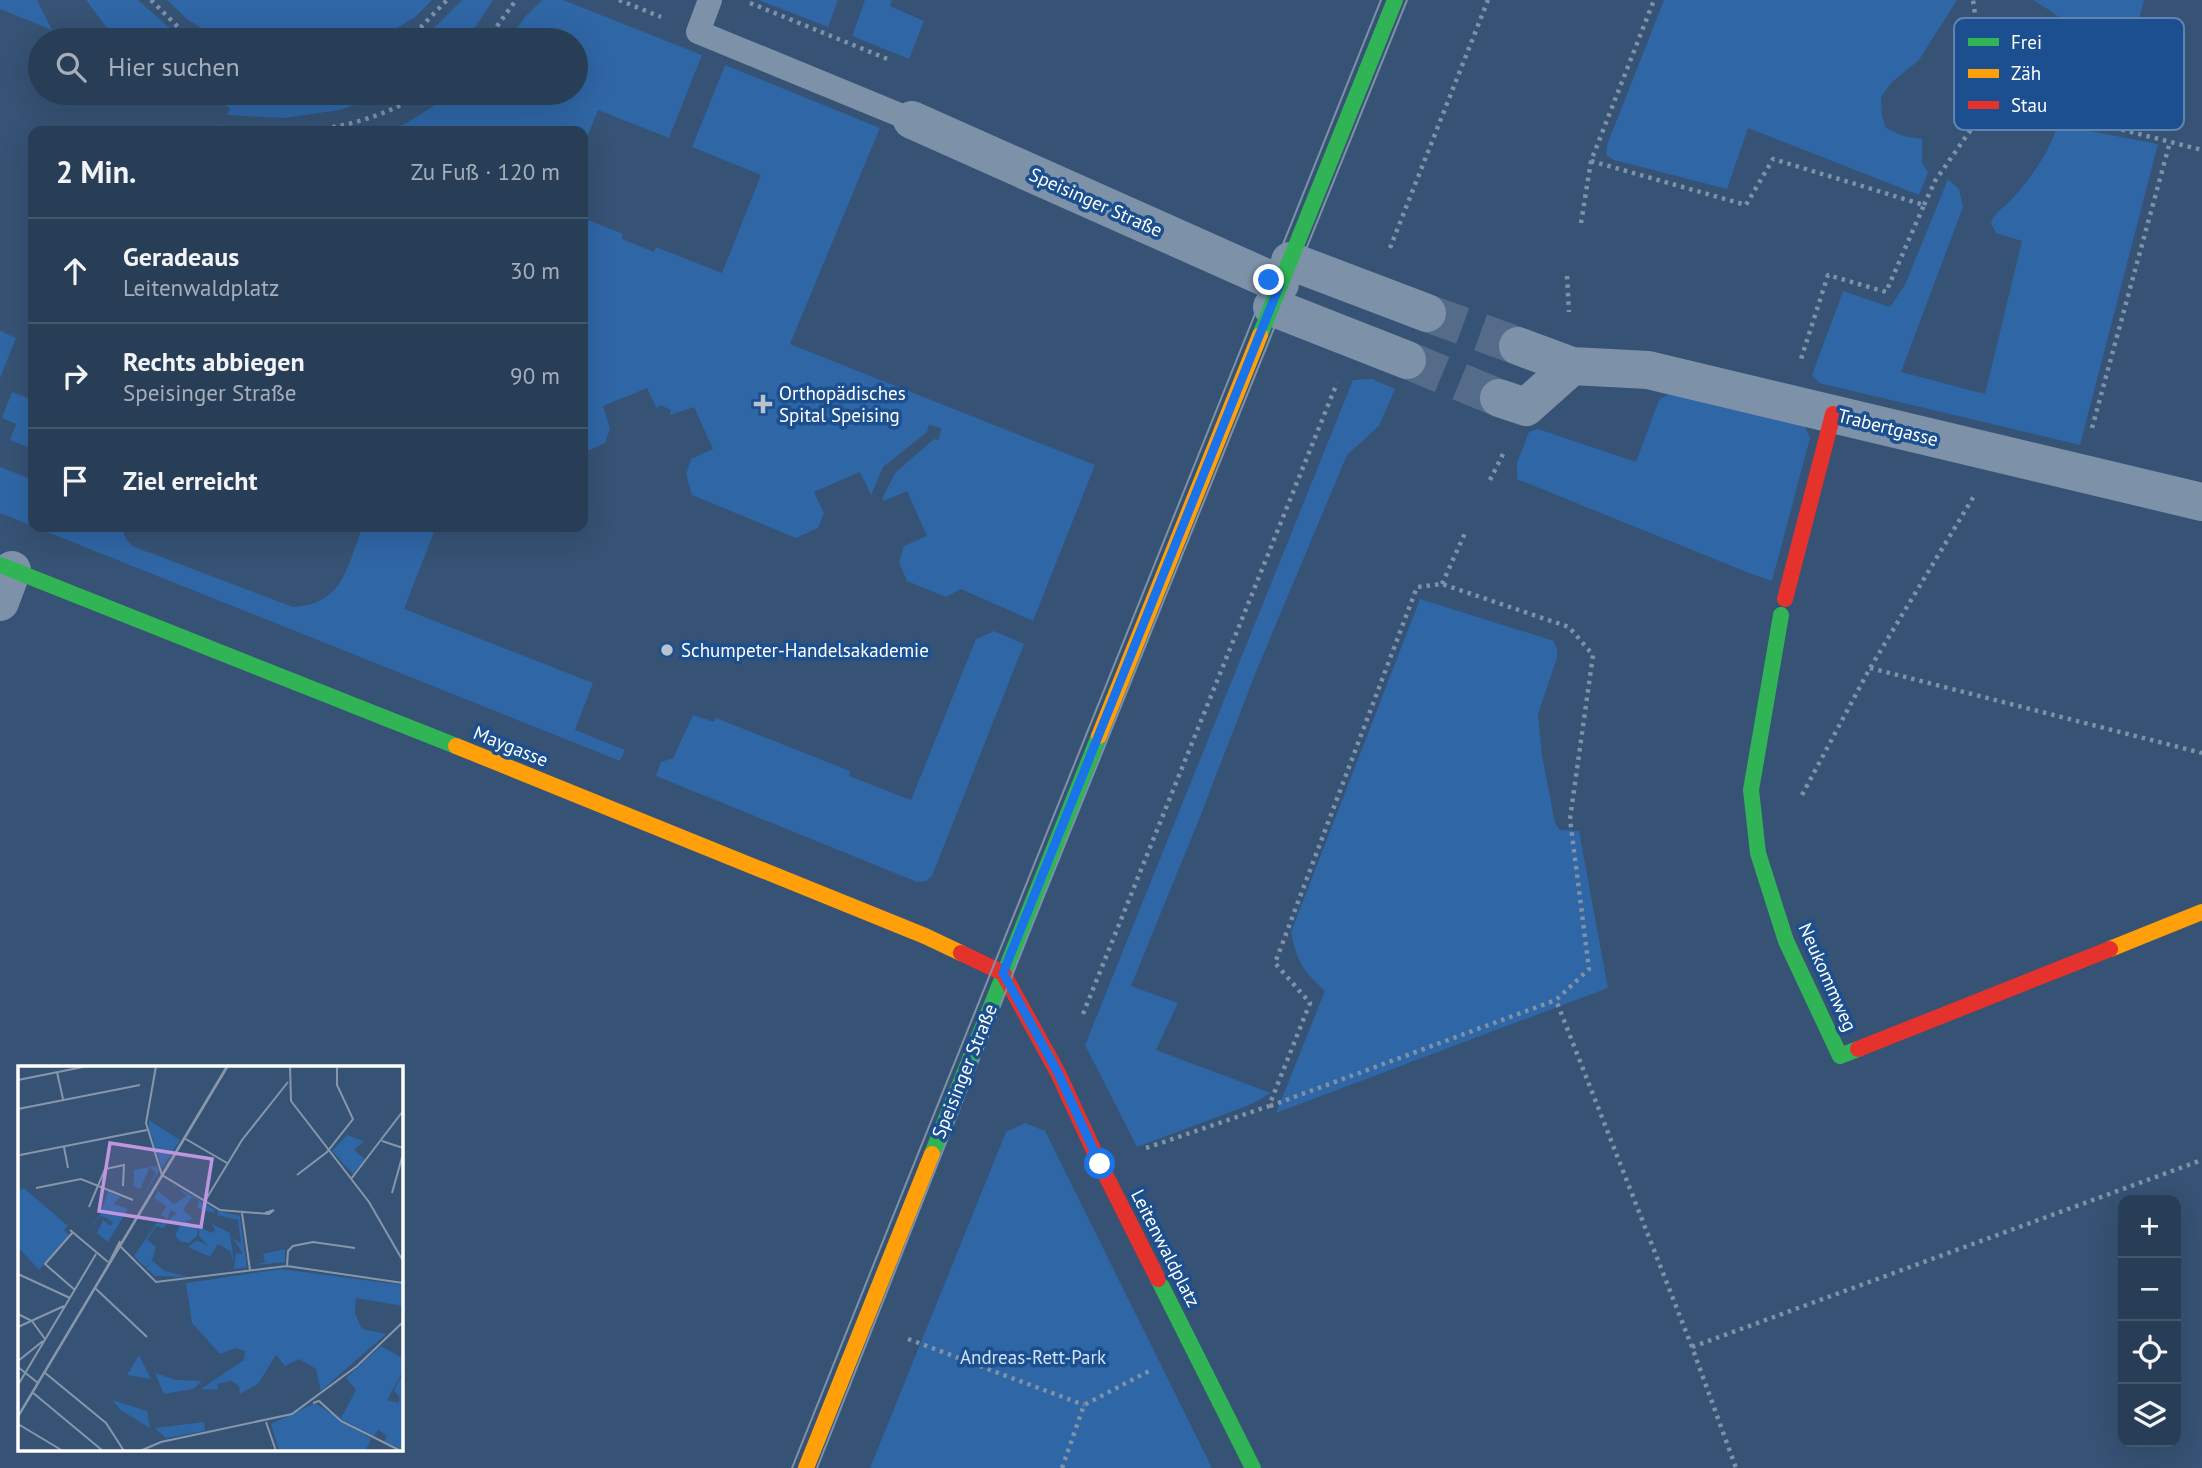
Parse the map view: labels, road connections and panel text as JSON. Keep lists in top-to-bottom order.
{
  "streets": {
    "street": [
      "Speisinger Straße",
      "Trabertgasse",
      "Maygasse",
      "Neukommweg",
      "Leitenwaldplatz"
    ]
  },
  "crossings": [
    ["Speisinger Straße", "Maygasse"],
    ["Speisinger Straße", "Leitenwaldplatz"],
    ["Trabertgasse", "Neukommweg"],
    ["Maygasse", "Leitenwaldplatz"]
  ],
  "parks": ["Andreas-Rett-Park"],
  "places": {
    "health": ["Orthopädisches Spital Speising"],
    "other": ["Schumpeter-Handelsakademie"]
  },
  "legend": ["Frei", "Zäh", "Stau"],
  "page": {
    "search": "Hier suchen",
    "heading": ["2 Min.", "Zu Fuß · 120 m"],
    "list": [
      ["Geradeaus", "Leitenwaldplatz", "30 m"],
      ["Rechts abbiegen", "Speisinger Straße", "90 m"],
      "Ziel erreicht"
    ],
    "map_buttons": ["+", "−"]
  }
}
